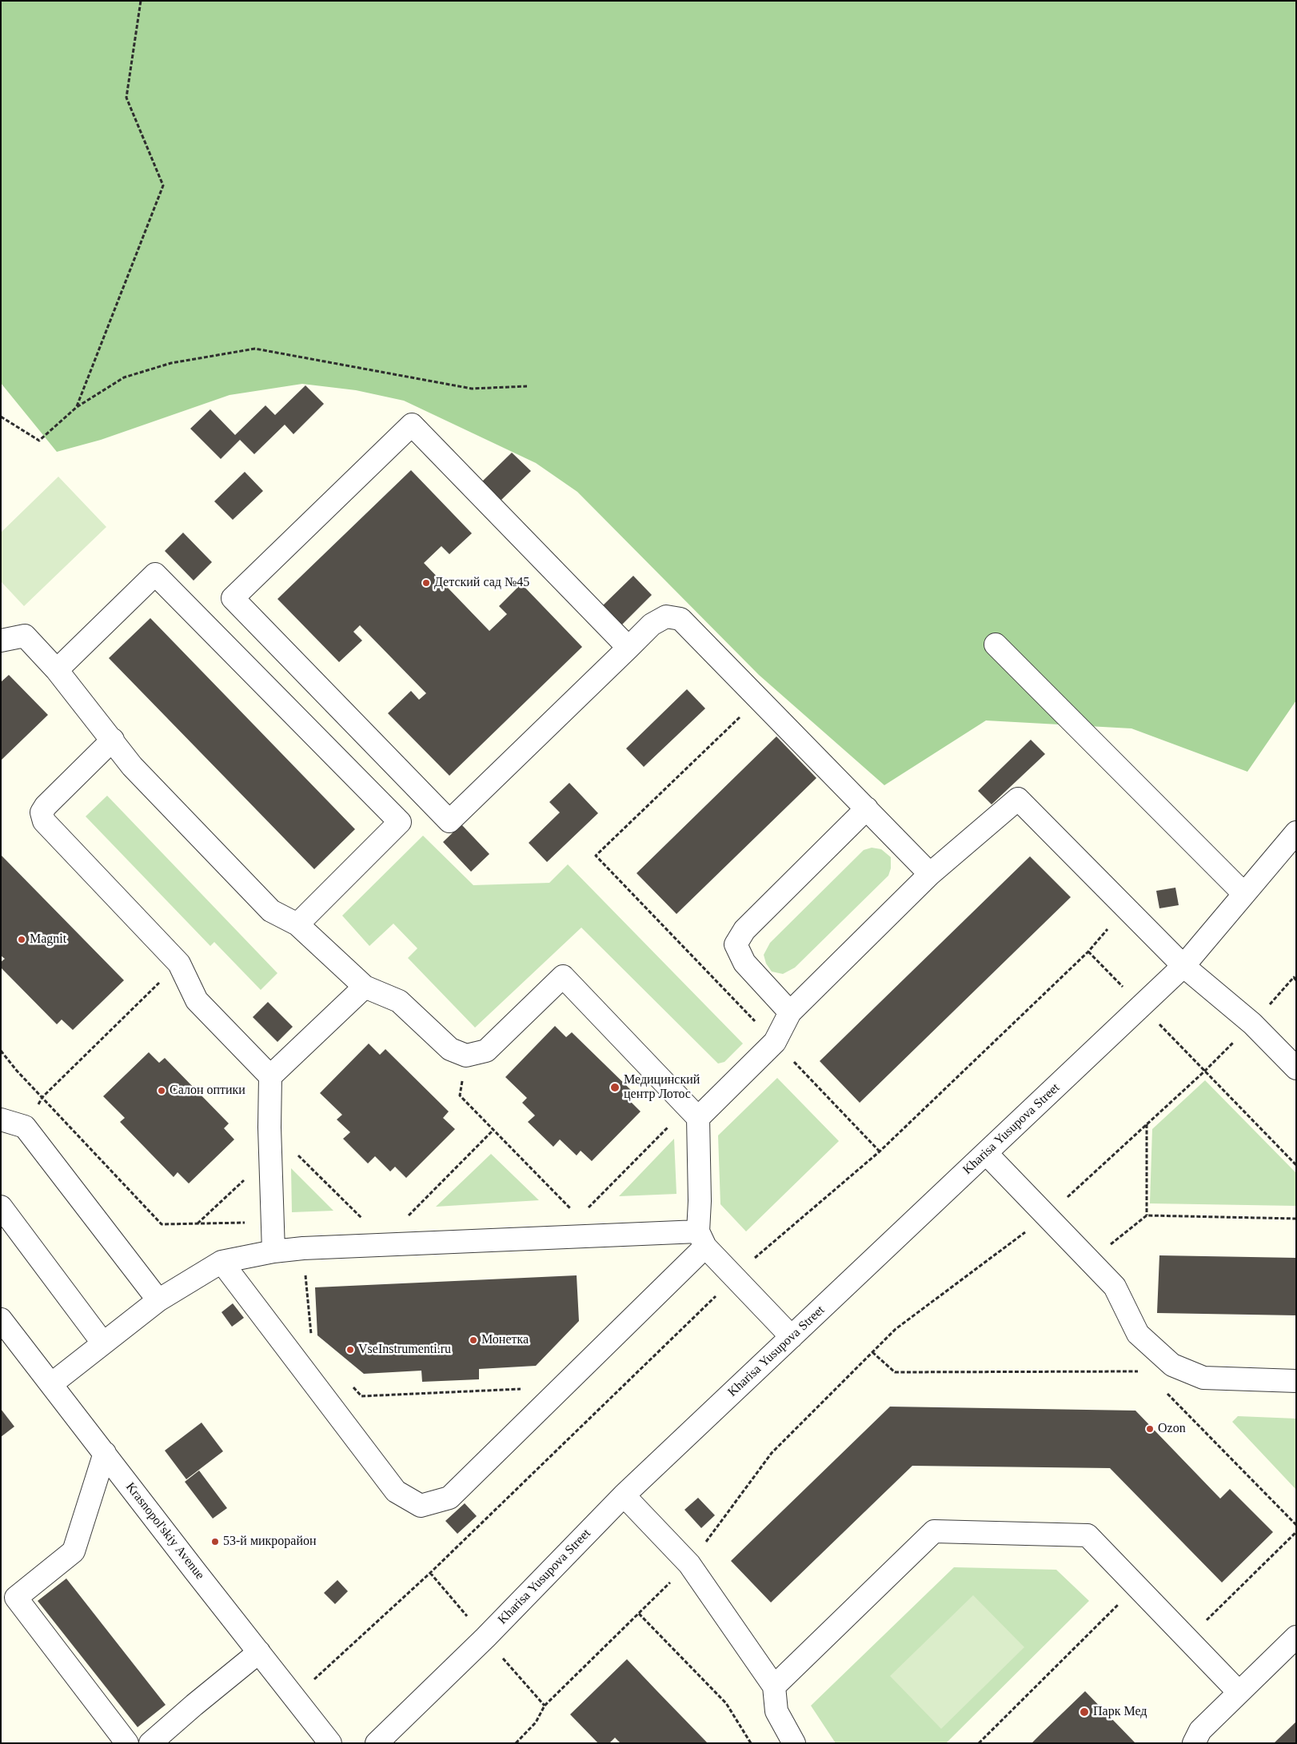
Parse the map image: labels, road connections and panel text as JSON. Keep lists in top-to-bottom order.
{
  "streets": {
    "street": ["Kharisa Yusupova Street", "Krasnopol'skiy Avenue"]
  },
  "places": [
    "Детский сад №45",
    "Magnit",
    "Медицинский центр Лотос",
    "Салон оптики",
    "Монетка",
    "VseInstrumenti.ru",
    "Ozon",
    "53-й микрорайон",
    "Парк Мед"
  ]
}
